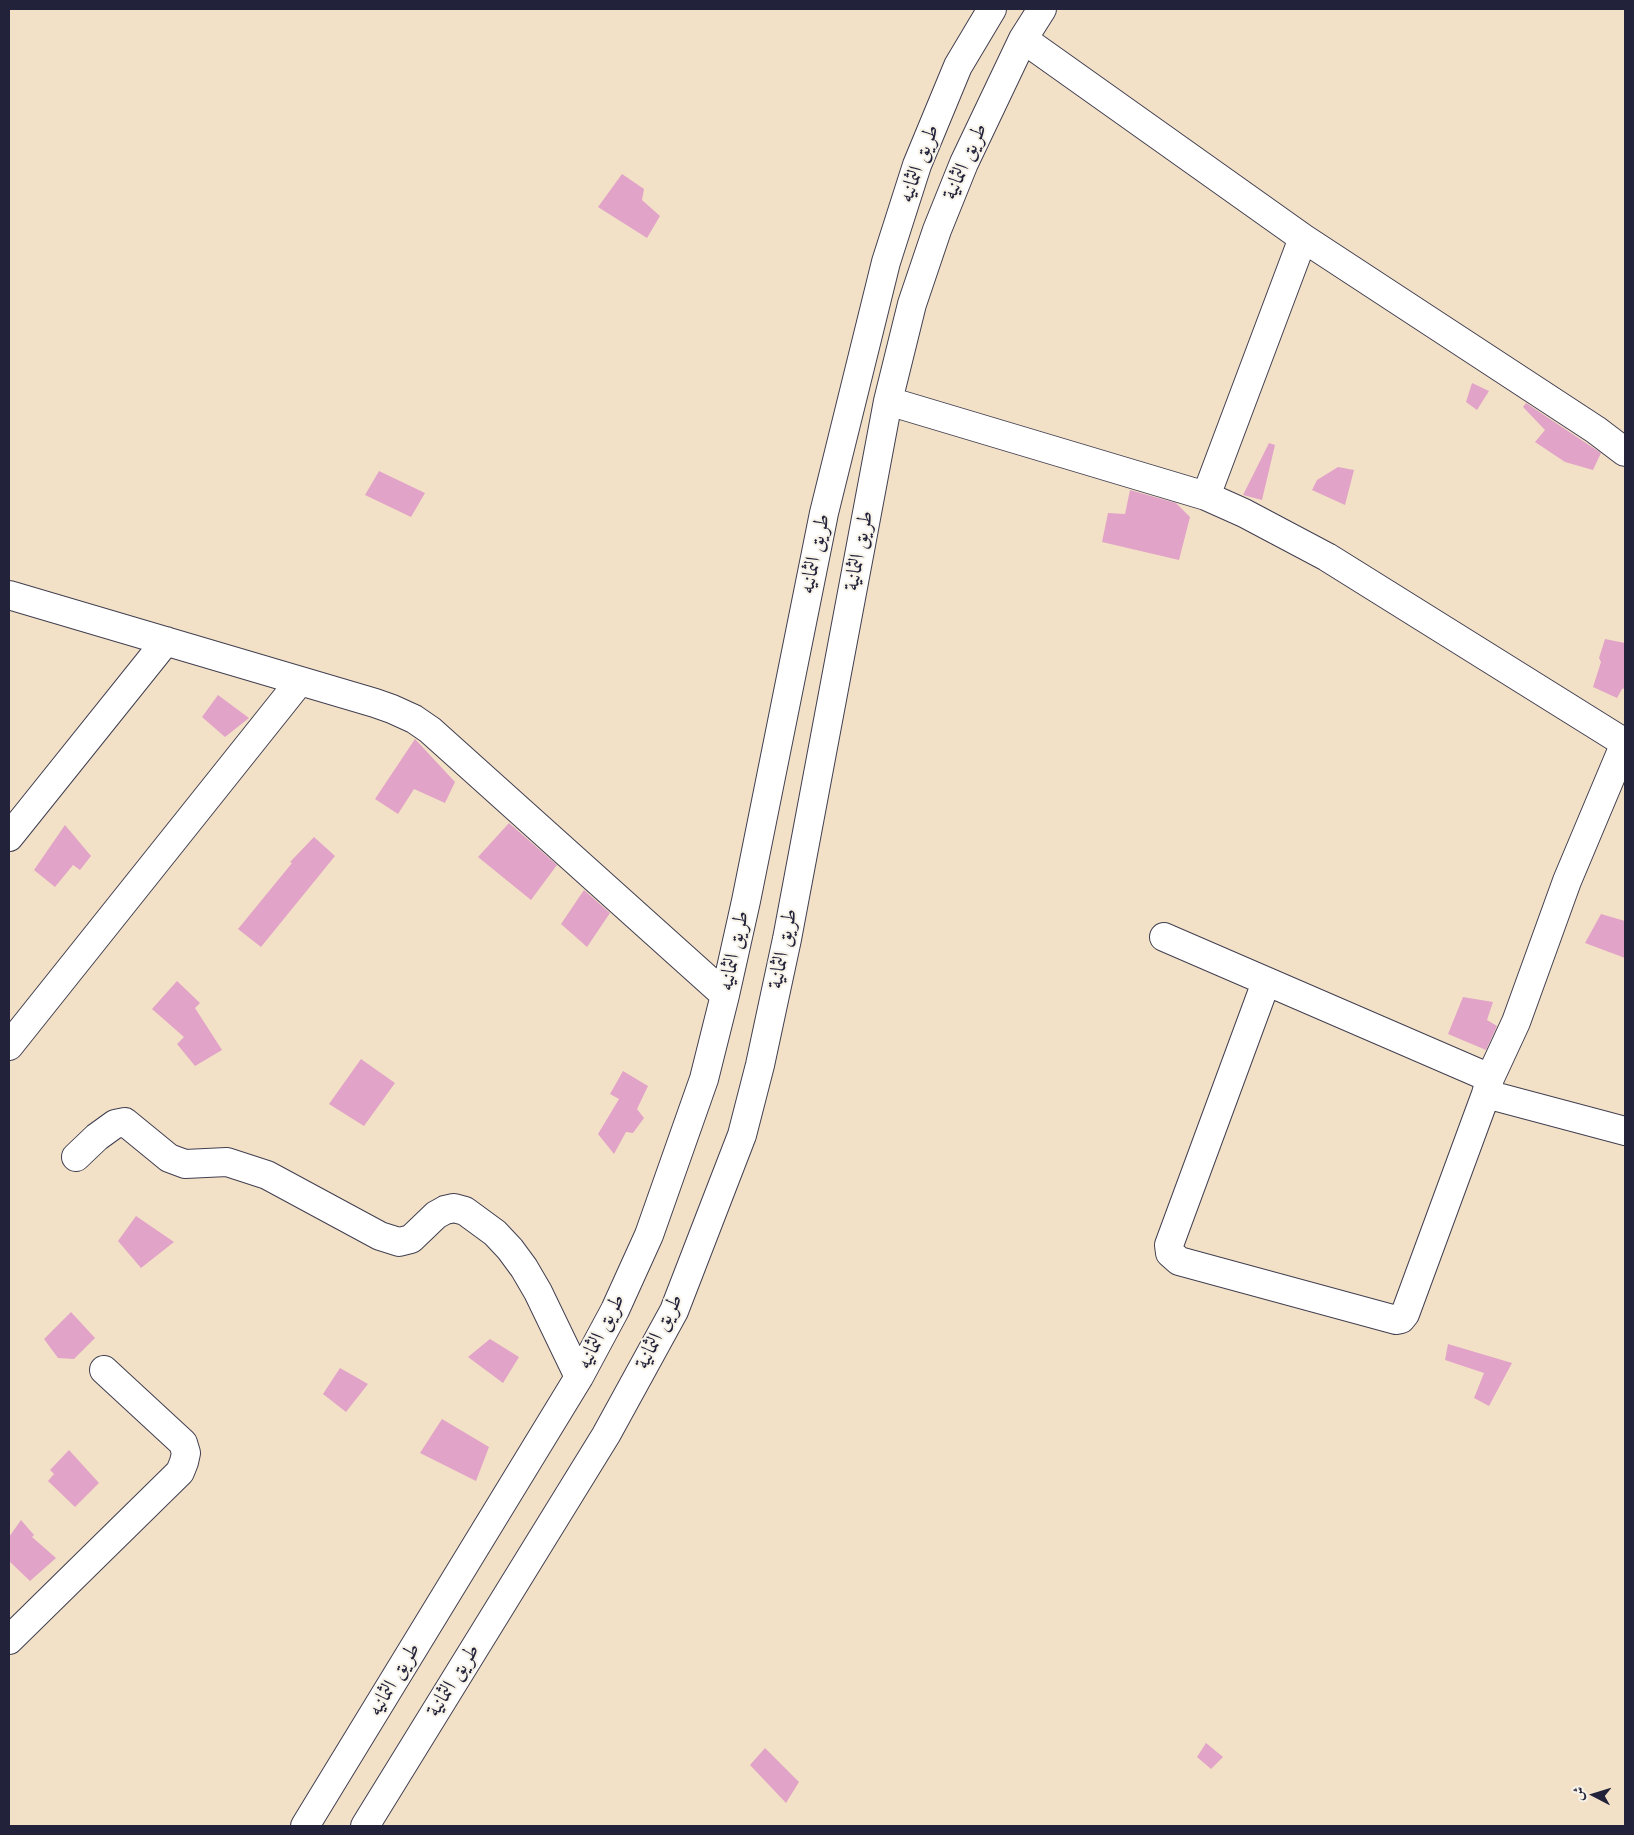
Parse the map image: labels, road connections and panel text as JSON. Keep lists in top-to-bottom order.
{
  "streets": {
    "street": ["طريق الثمانية", "طريق الثمانيه"]
  },
  "north": "left"
}
